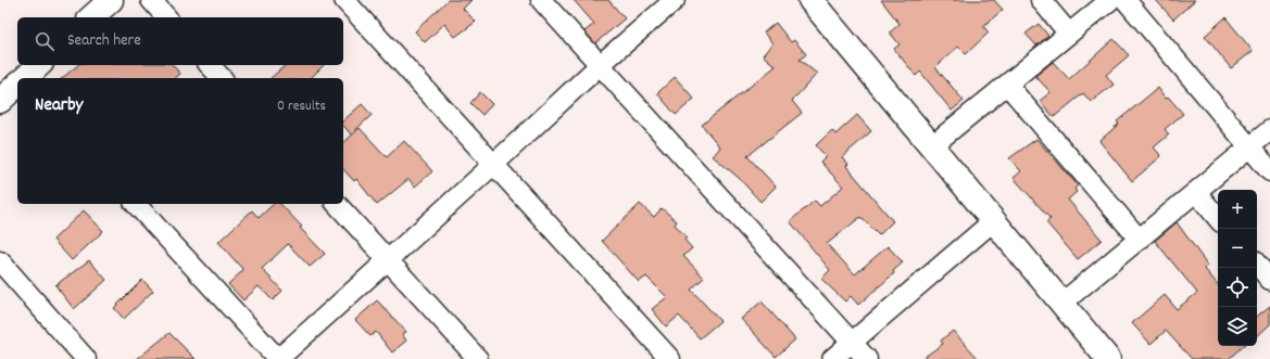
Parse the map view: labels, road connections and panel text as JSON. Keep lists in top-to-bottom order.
{
  "page": {
    "search": "Search here",
    "heading": ["Nearby", "0 results"],
    "map_buttons": ["+", "−"]
  }
}
